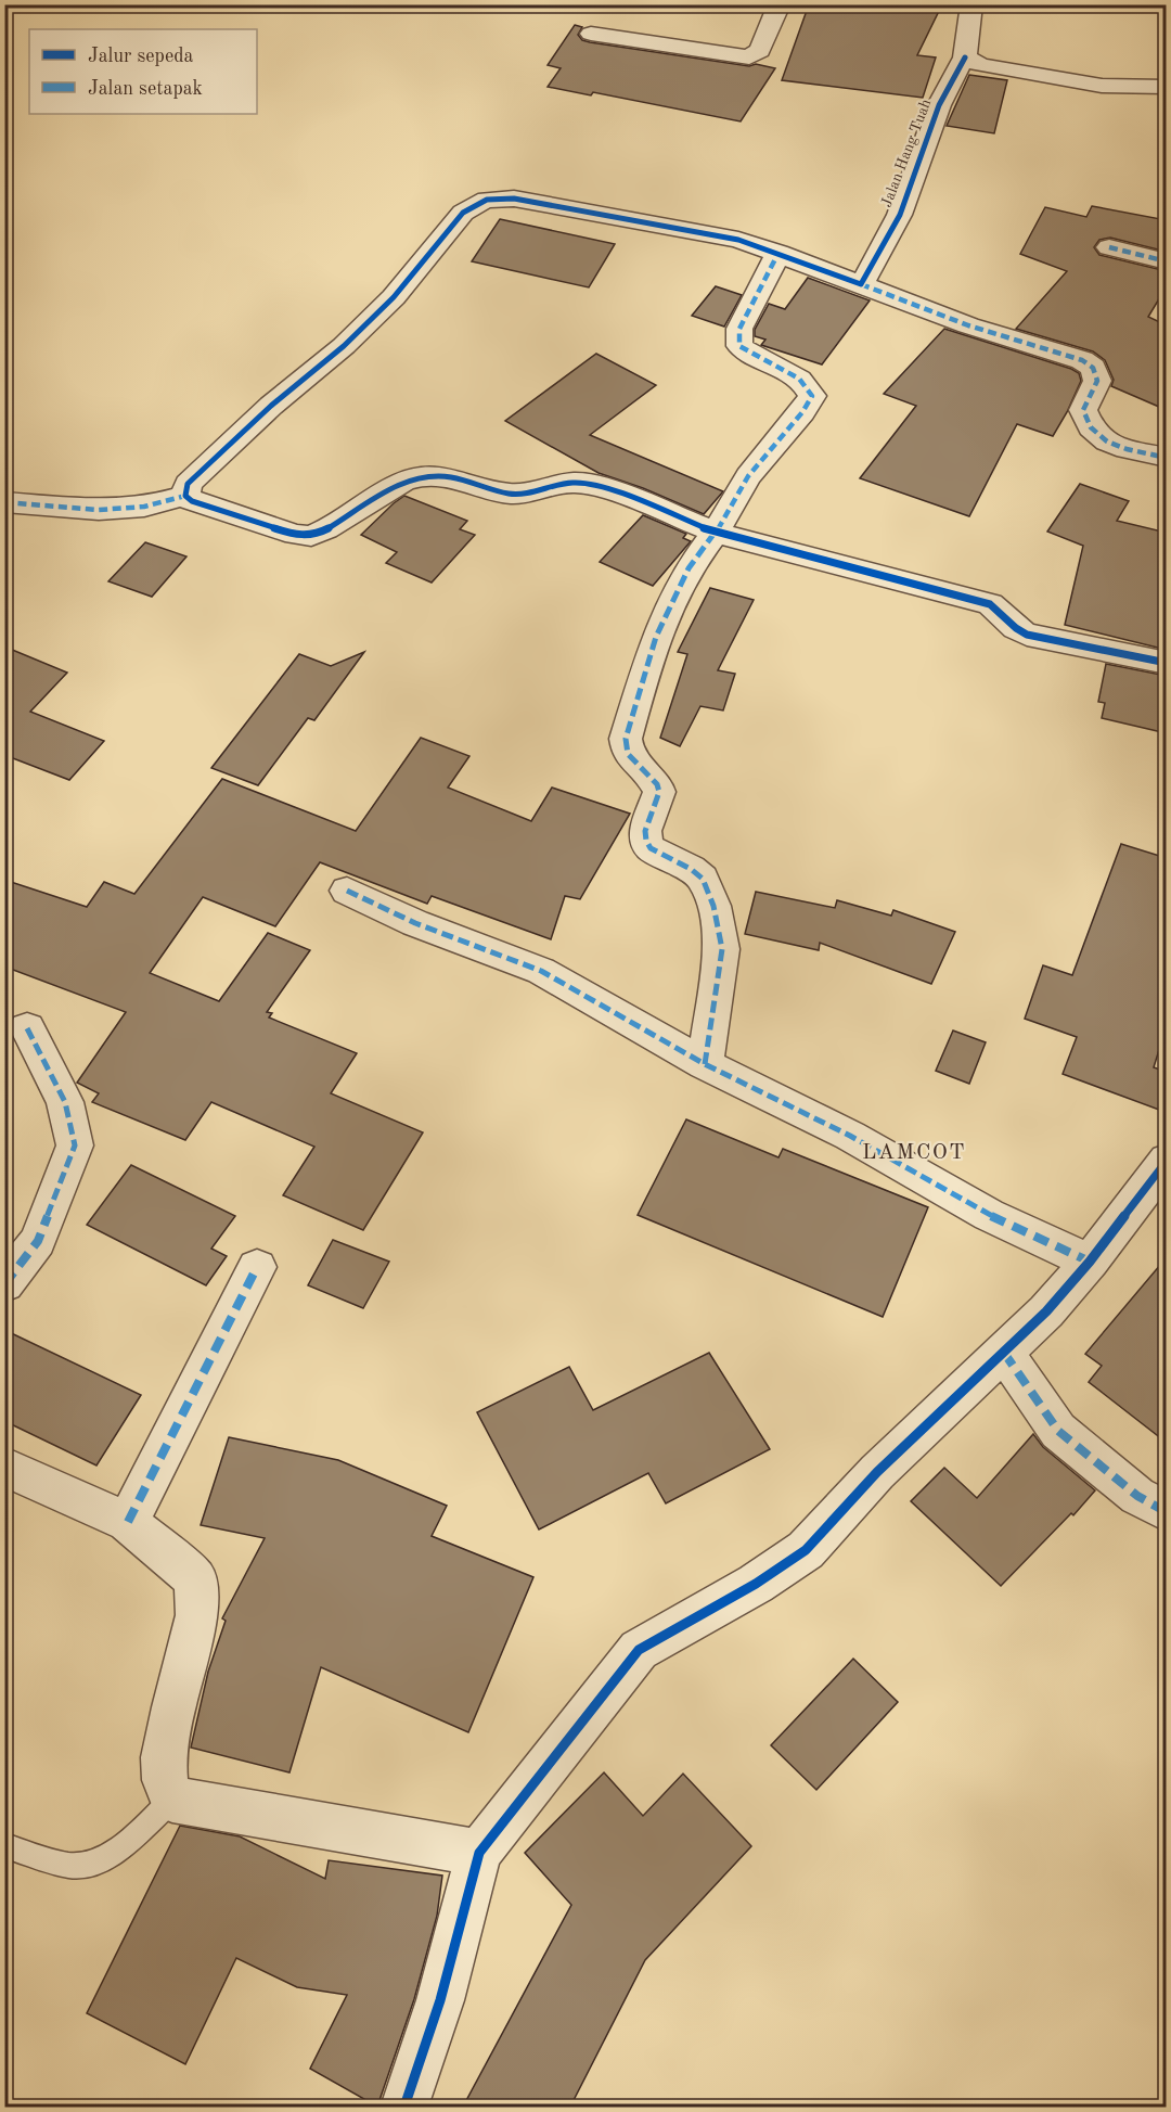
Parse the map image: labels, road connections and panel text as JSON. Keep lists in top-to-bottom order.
{
  "streets": {
    "street": ["Jalan Hang Tuah"]
  },
  "districts": ["LAMCOT"],
  "legend": ["Jalur sepeda", "Jalan setapak"]
}
